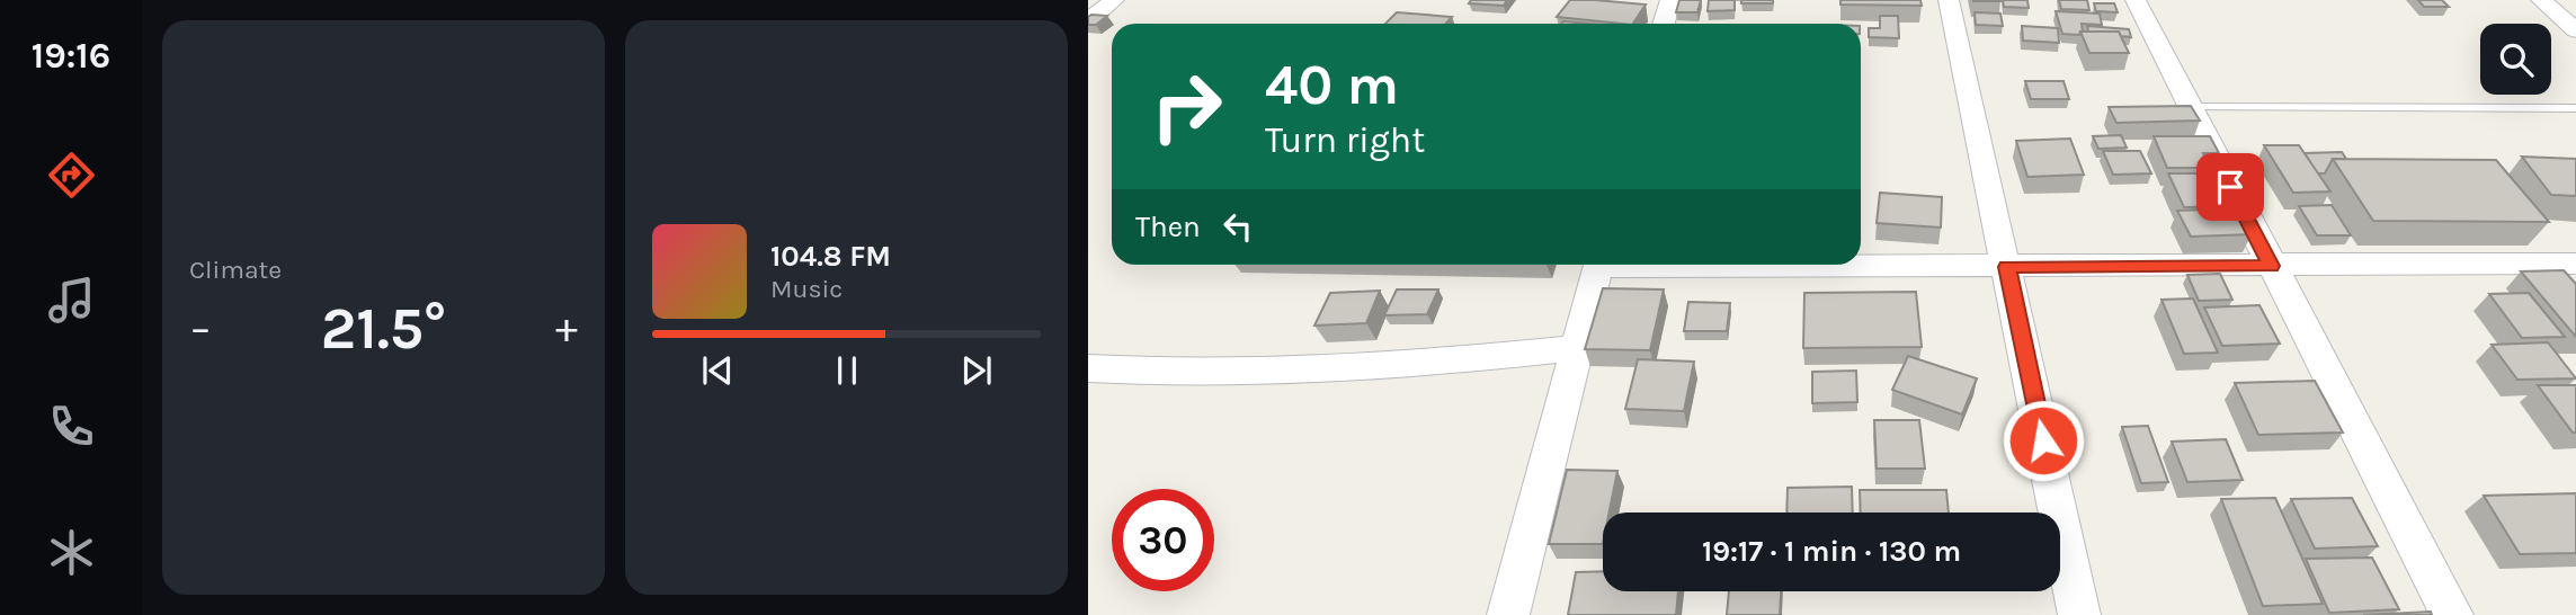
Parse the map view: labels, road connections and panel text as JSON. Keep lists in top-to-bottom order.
{
  "page": {
    "tabs": "19:16",
    "tile": "Climate",
    "turn": ["40 m", "Turn right"],
    "then": "Then",
    "song": ["104.8 FM", "Music"],
    "heat": ["−", "21.5°", "+"],
    "limit": "30",
    "trip": "19:17 · 1 min · 130 m"
  }
}
